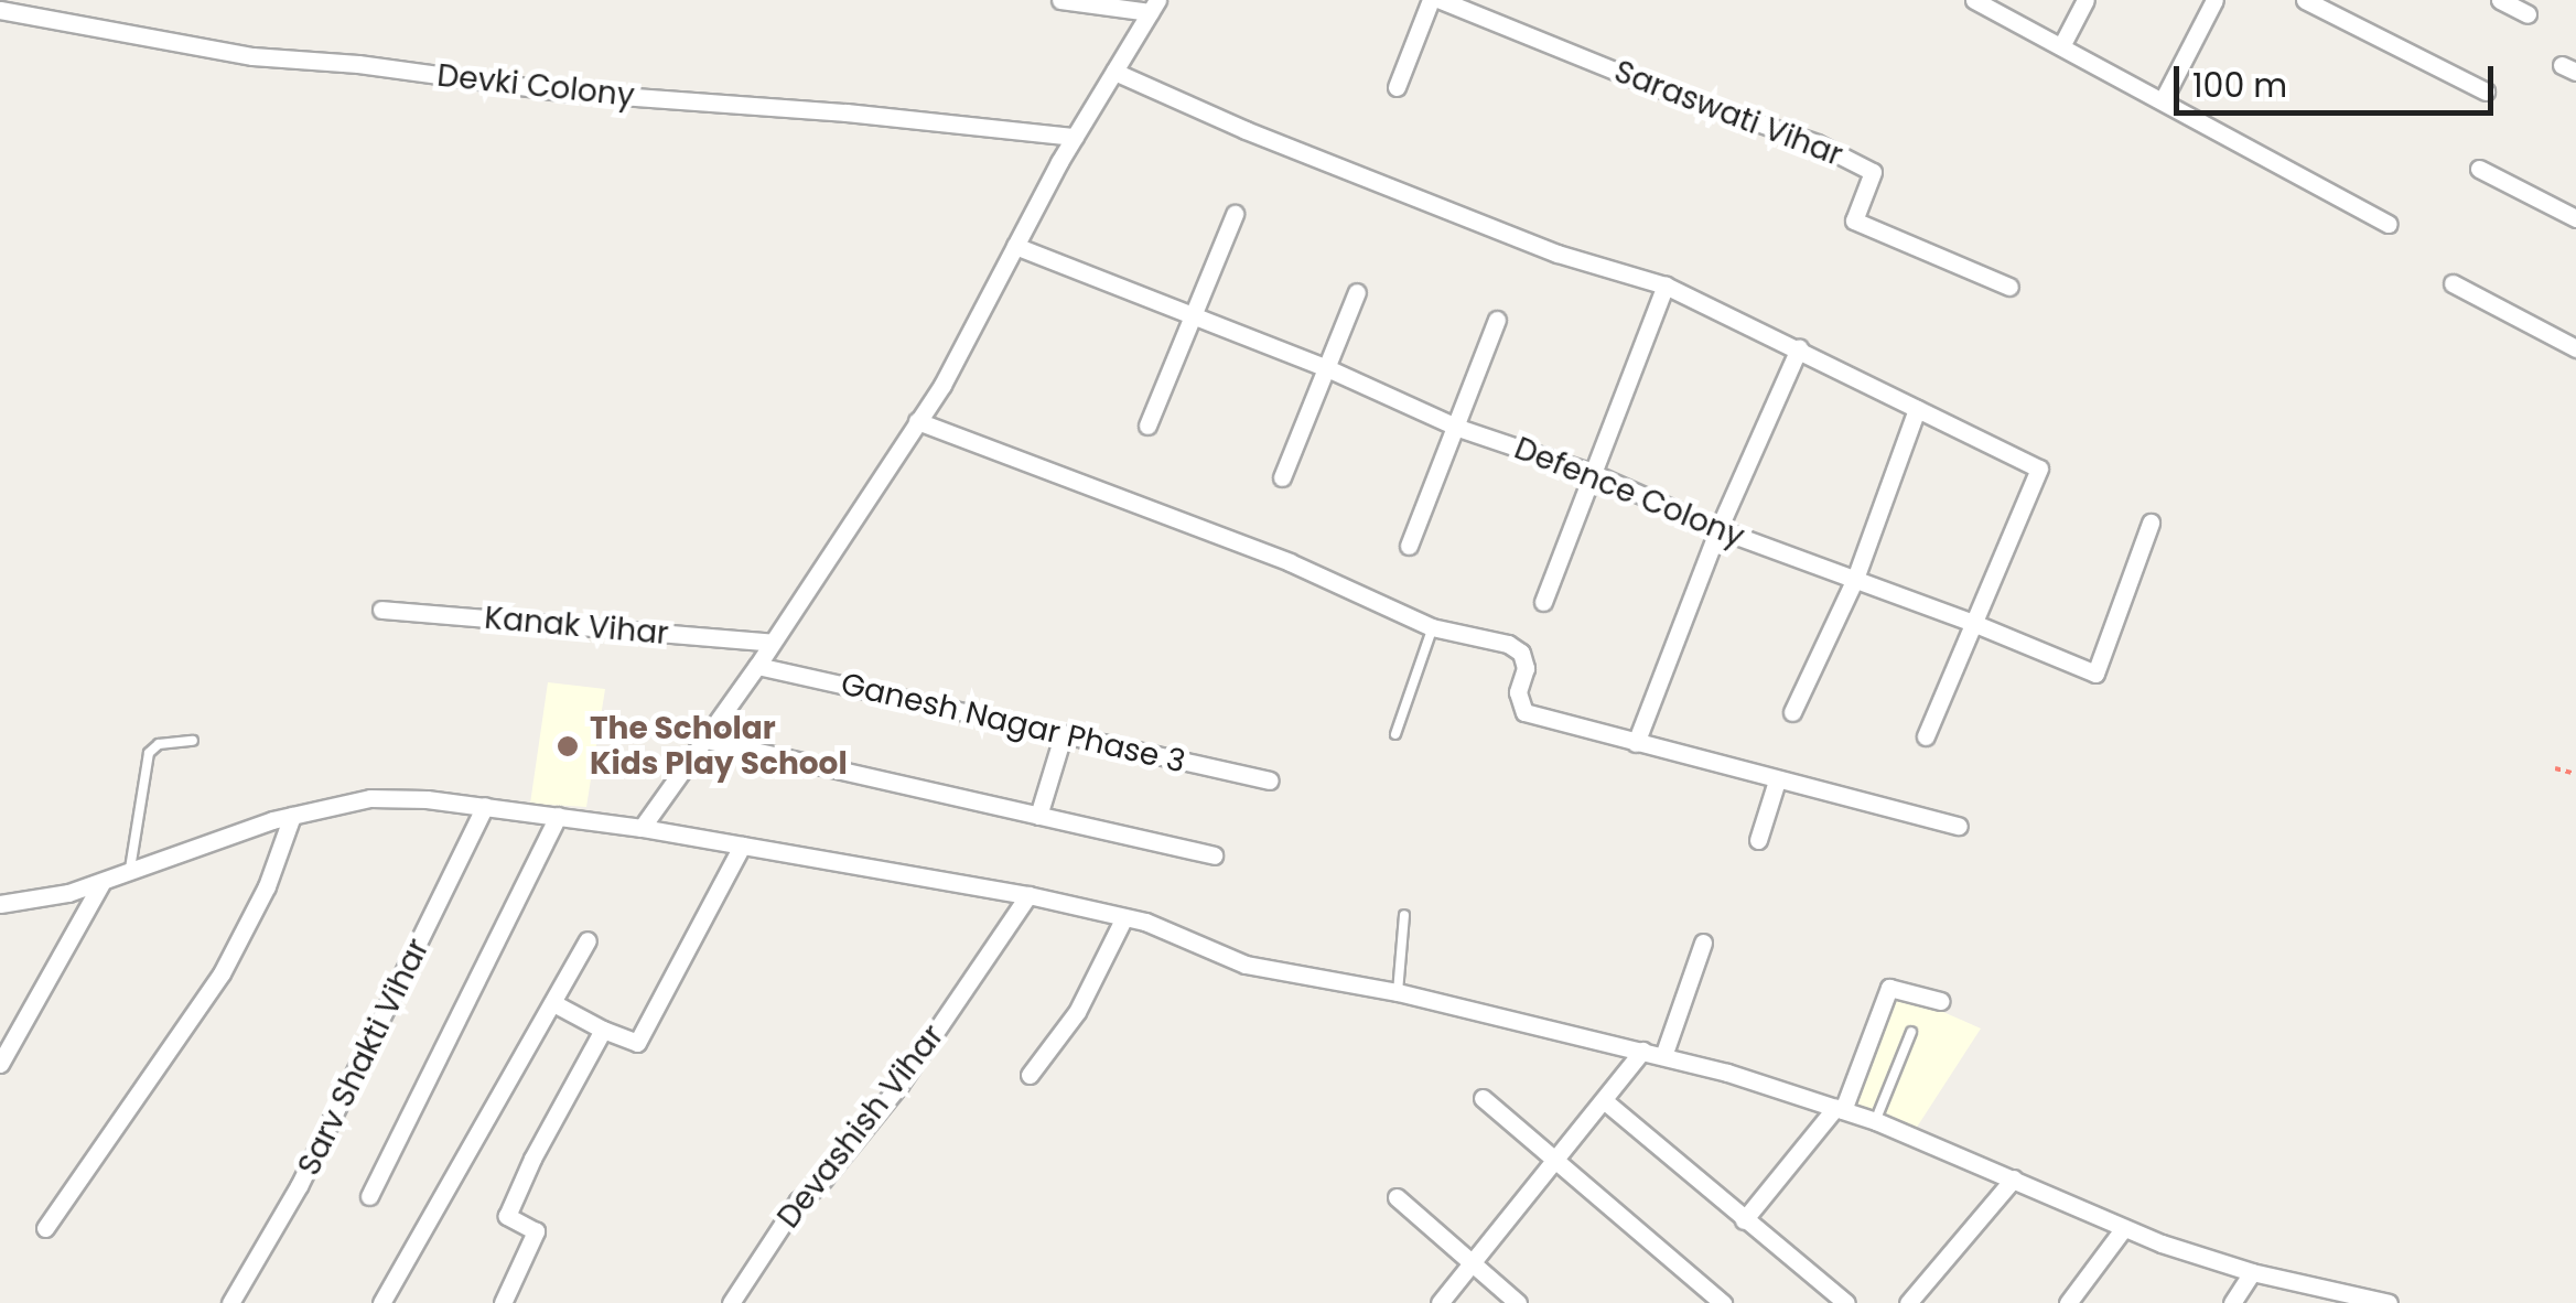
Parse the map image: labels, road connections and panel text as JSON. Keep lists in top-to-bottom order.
{
  "streets": {
    "street": [
      "Devki Colony",
      "Saraswati Vihar",
      "Defence Colony",
      "Kanak Vihar",
      "Ganesh Nagar Phase 3",
      "Sarv Shakti Vihar",
      "Devashish Vihar"
    ]
  },
  "places": ["The Scholar Kids Play School"],
  "scale_bar": "100 m"
}
